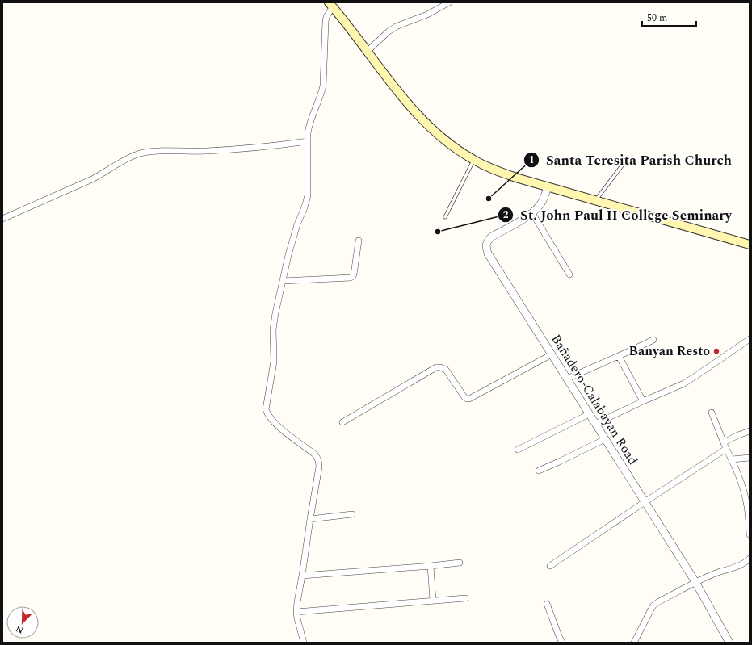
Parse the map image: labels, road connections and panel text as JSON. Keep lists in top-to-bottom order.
{
  "streets": {
    "street": ["Bañadero-Calabayan Road"]
  },
  "places": ["Santa Teresita Parish Church", "St. John Paul II College Seminary", "Banyan Resto"],
  "scale_bar": "50 m",
  "north": "bottom left"
}
